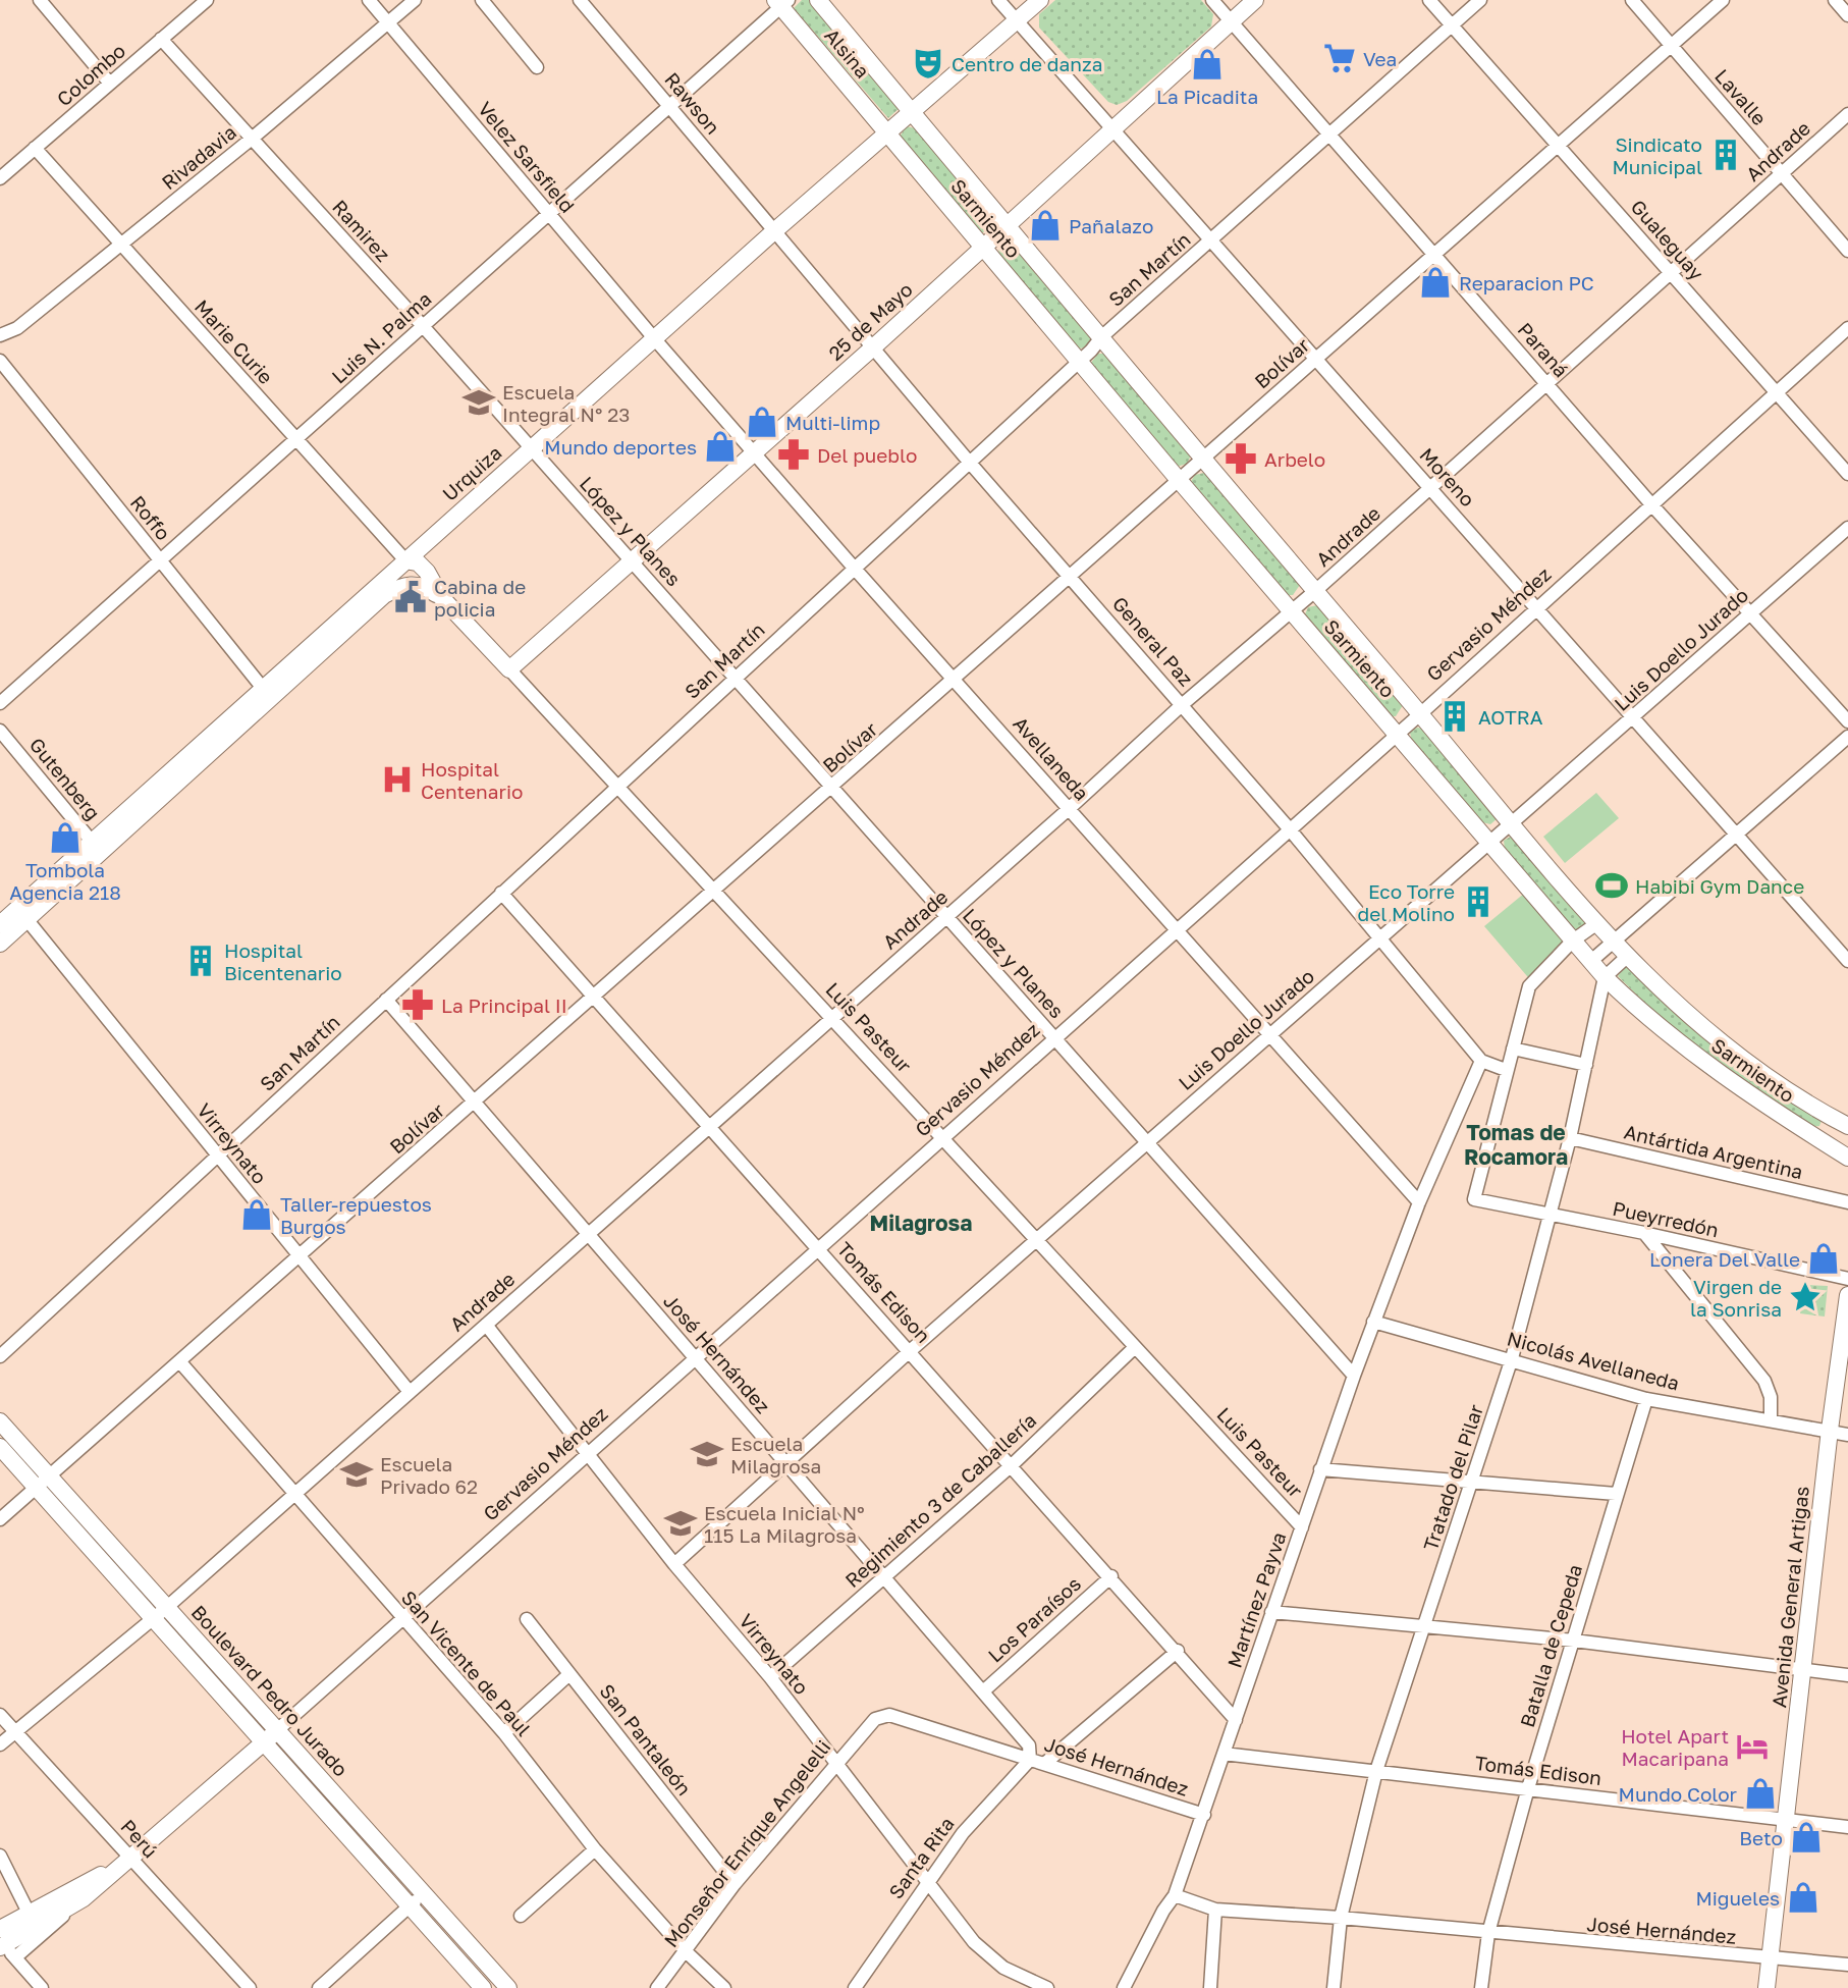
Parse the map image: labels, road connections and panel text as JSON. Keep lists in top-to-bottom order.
{
  "streets": {
    "main road": [
      "Alsina",
      "Sarmiento",
      "25 de Mayo",
      "Urquiza",
      "Gervasio Méndez",
      "Luis Pasteur",
      "Avenida General Artigas",
      "Boulevard Pedro Jurado"
    ],
    "street": [
      "Colombo",
      "Lavalle",
      "Rawson",
      "Andrade",
      "Rivadavia",
      "Velez Sarsfield",
      "Ramirez",
      "Gualeguay",
      "San Martín",
      "Luis N. Palma",
      "Marie Curie",
      "Paraná",
      "Bolívar",
      "Moreno",
      "Roffo",
      "López y Planes",
      "General Paz",
      "Luis Doello Jurado",
      "Avellaneda",
      "Gutenberg",
      "Virreynato",
      "Antártida Argentina",
      "Pueyrredón",
      "Tomás Edison",
      "José Hernández",
      "Nicolás Avellaneda",
      "Tratado del Pilar",
      "Regimiento 3 de Caballería",
      "Martínez Payva",
      "Los Paraísos",
      "Batalla de Cepeda",
      "San Vicente de Paul",
      "San Pantaleón",
      "Perú",
      "Monseñor Enrique Angelelli",
      "Santa Rita"
    ]
  },
  "crossings": [
    ["Alsina", "Sarmiento"],
    ["Alsina", "Luis N. Palma"],
    ["Alsina", "Urquiza"],
    ["Colombo", "Ramirez"],
    ["Colombo", "Marie Curie"],
    ["Lavalle", "Andrade"],
    ["Lavalle", "Bolívar"],
    ["Rawson", "Luis N. Palma"],
    ["Rawson", "Urquiza"],
    ["Rawson", "General Paz"],
    ["Andrade", "Sarmiento"],
    ["Andrade", "Gualeguay"],
    ["Andrade", "Paraná"],
    ["Andrade", "Moreno"],
    ["Andrade", "López y Planes"],
    ["Andrade", "General Paz"],
    ["Andrade", "Avellaneda"],
    ["Andrade", "Luis Pasteur"],
    ["Andrade", "Virreynato"],
    ["Andrade", "Tomás Edison"],
    ["Andrade", "José Hernández"],
    ["Andrade", "San Vicente de Paul"],
    ["Andrade", "Boulevard Pedro Jurado"],
    ["Andrade", "Perú"],
    ["Rivadavia", "Velez Sarsfield"],
    ["Rivadavia", "Ramirez"],
    ["Rivadavia", "Marie Curie"],
    ["Velez Sarsfield", "Luis N. Palma"],
    ["Velez Sarsfield", "Urquiza"],
    ["Velez Sarsfield", "Avellaneda"],
    ["Sarmiento", "San Martín"],
    ["Sarmiento", "25 de Mayo"],
    ["Sarmiento", "Bolívar"],
    ["Sarmiento", "Urquiza"],
    ["Sarmiento", "Gervasio Méndez"],
    ["Sarmiento", "Luis Doello Jurado"],
    ["Sarmiento", "Tratado del Pilar"],
    ["Ramirez", "Luis N. Palma"],
    ["Ramirez", "Urquiza"],
    ["Ramirez", "López y Planes"],
    ["Gualeguay", "San Martín"],
    ["Gualeguay", "Bolívar"],
    ["Gualeguay", "Gervasio Méndez"],
    ["San Martín", "Paraná"],
    ["San Martín", "Moreno"],
    ["San Martín", "López y Planes"],
    ["San Martín", "General Paz"],
    ["San Martín", "Avellaneda"],
    ["San Martín", "Luis Pasteur"],
    ["San Martín", "Virreynato"],
    ["San Martín", "Tomás Edison"],
    ["San Martín", "José Hernández"],
    ["25 de Mayo", "Paraná"],
    ["25 de Mayo", "Moreno"],
    ["25 de Mayo", "López y Planes"],
    ["25 de Mayo", "General Paz"],
    ["25 de Mayo", "Avellaneda"],
    ["25 de Mayo", "Luis Pasteur"],
    ["Luis N. Palma", "Marie Curie"],
    ["Luis N. Palma", "Roffo"],
    ["Marie Curie", "Urquiza"],
    ["Marie Curie", "Luis Pasteur"],
    ["Paraná", "Bolívar"],
    ["Paraná", "Gervasio Méndez"],
    ["Paraná", "Luis Doello Jurado"],
    ["Bolívar", "Moreno"],
    ["Bolívar", "López y Planes"],
    ["Bolívar", "General Paz"],
    ["Bolívar", "Avellaneda"],
    ["Bolívar", "Luis Pasteur"],
    ["Bolívar", "Virreynato"],
    ["Bolívar", "Tomás Edison"],
    ["Bolívar", "José Hernández"],
    ["Bolívar", "San Vicente de Paul"],
    ["Bolívar", "Boulevard Pedro Jurado"],
    ["Urquiza", "Moreno"],
    ["Urquiza", "Roffo"],
    ["Urquiza", "López y Planes"],
    ["Urquiza", "General Paz"],
    ["Urquiza", "Avellaneda"],
    ["Urquiza", "Gutenberg"],
    ["Urquiza", "Luis Pasteur"],
    ["Urquiza", "Virreynato"],
    ["Moreno", "Gervasio Méndez"],
    ["Moreno", "Luis Doello Jurado"],
    ["López y Planes", "Gervasio Méndez"],
    ["López y Planes", "Luis Doello Jurado"],
    ["López y Planes", "Martínez Payva"],
    ["Gervasio Méndez", "General Paz"],
    ["Gervasio Méndez", "Avellaneda"],
    ["Gervasio Méndez", "Luis Pasteur"],
    ["Gervasio Méndez", "Virreynato"],
    ["Gervasio Méndez", "Tomás Edison"],
    ["Gervasio Méndez", "José Hernández"],
    ["Gervasio Méndez", "San Vicente de Paul"],
    ["Gervasio Méndez", "Boulevard Pedro Jurado"],
    ["Gervasio Méndez", "Perú"],
    ["General Paz", "Luis Doello Jurado"],
    ["General Paz", "Pueyrredón"],
    ["General Paz", "Martínez Payva"],
    ["Luis Doello Jurado", "Avellaneda"],
    ["Luis Doello Jurado", "Luis Pasteur"],
    ["Luis Doello Jurado", "Virreynato"],
    ["Luis Doello Jurado", "Tomás Edison"],
    ["Luis Doello Jurado", "José Hernández"],
    ["Avellaneda", "Martínez Payva"],
    ["Luis Pasteur", "Regimiento 3 de Caballería"],
    ["Luis Pasteur", "Martínez Payva"],
    ["Virreynato", "Regimiento 3 de Caballería"],
    ["Virreynato", "Monseñor Enrique Angelelli"],
    ["Virreynato", "Santa Rita"],
    ["Antártida Argentina", "Tratado del Pilar"],
    ["Pueyrredón", "Tratado del Pilar"],
    ["Tomás Edison", "Tratado del Pilar"],
    ["Tomás Edison", "Regimiento 3 de Caballería"],
    ["Tomás Edison", "Avenida General Artigas"],
    ["Tomás Edison", "Martínez Payva"],
    ["Tomás Edison", "Los Paraísos"],
    ["Tomás Edison", "Batalla de Cepeda"],
    ["José Hernández", "Tratado del Pilar"],
    ["José Hernández", "Regimiento 3 de Caballería"],
    ["José Hernández", "Avenida General Artigas"],
    ["José Hernández", "Martínez Payva"],
    ["José Hernández", "Los Paraísos"],
    ["José Hernández", "Batalla de Cepeda"],
    ["José Hernández", "Monseñor Enrique Angelelli"],
    ["José Hernández", "Santa Rita"],
    ["Nicolás Avellaneda", "Tratado del Pilar"],
    ["Nicolás Avellaneda", "Avenida General Artigas"],
    ["Nicolás Avellaneda", "Martínez Payva"],
    ["Nicolás Avellaneda", "Batalla de Cepeda"],
    ["San Vicente de Paul", "Monseñor Enrique Angelelli"],
    ["San Pantaleón", "Monseñor Enrique Angelelli"],
    ["Monseñor Enrique Angelelli", "Santa Rita"]
  ],
  "districts": ["Tomas de Rocamora", "Milagrosa"],
  "places": {
    "supermarket": ["Vea"],
    "theatre": ["Centro de danza"],
    "shop": [
      "La Picadita",
      "Pañalazo",
      "Reparacion PC",
      "Multi-limp",
      "Mundo deportes",
      "Tombola Agencia 218",
      "Taller-repuestos Burgos",
      "Lonera Del Valle",
      "Mundo Color",
      "Beto",
      "Migueles"
    ],
    "building": [
      "Sindicato Municipal",
      "AOTRA",
      "Eco Torre del Molino",
      "Hospital Bicentenario"
    ],
    "school or university": [
      "Escuela Integral N° 23",
      "Escuela Milagrosa",
      "Escuela Privado 62",
      "Escuela Inicial Nº 115 La Milagrosa"
    ],
    "pharmacy": ["Del pueblo", "Arbelo", "La Principal II"],
    "public building": ["Cabina de policia"],
    "hospital": ["Hospital Centenario"],
    "sports": ["Habibi Gym Dance"],
    "place": ["Virgen de la Sonrisa"],
    "hotel": ["Hotel Apart Macaripana"]
  }
}
